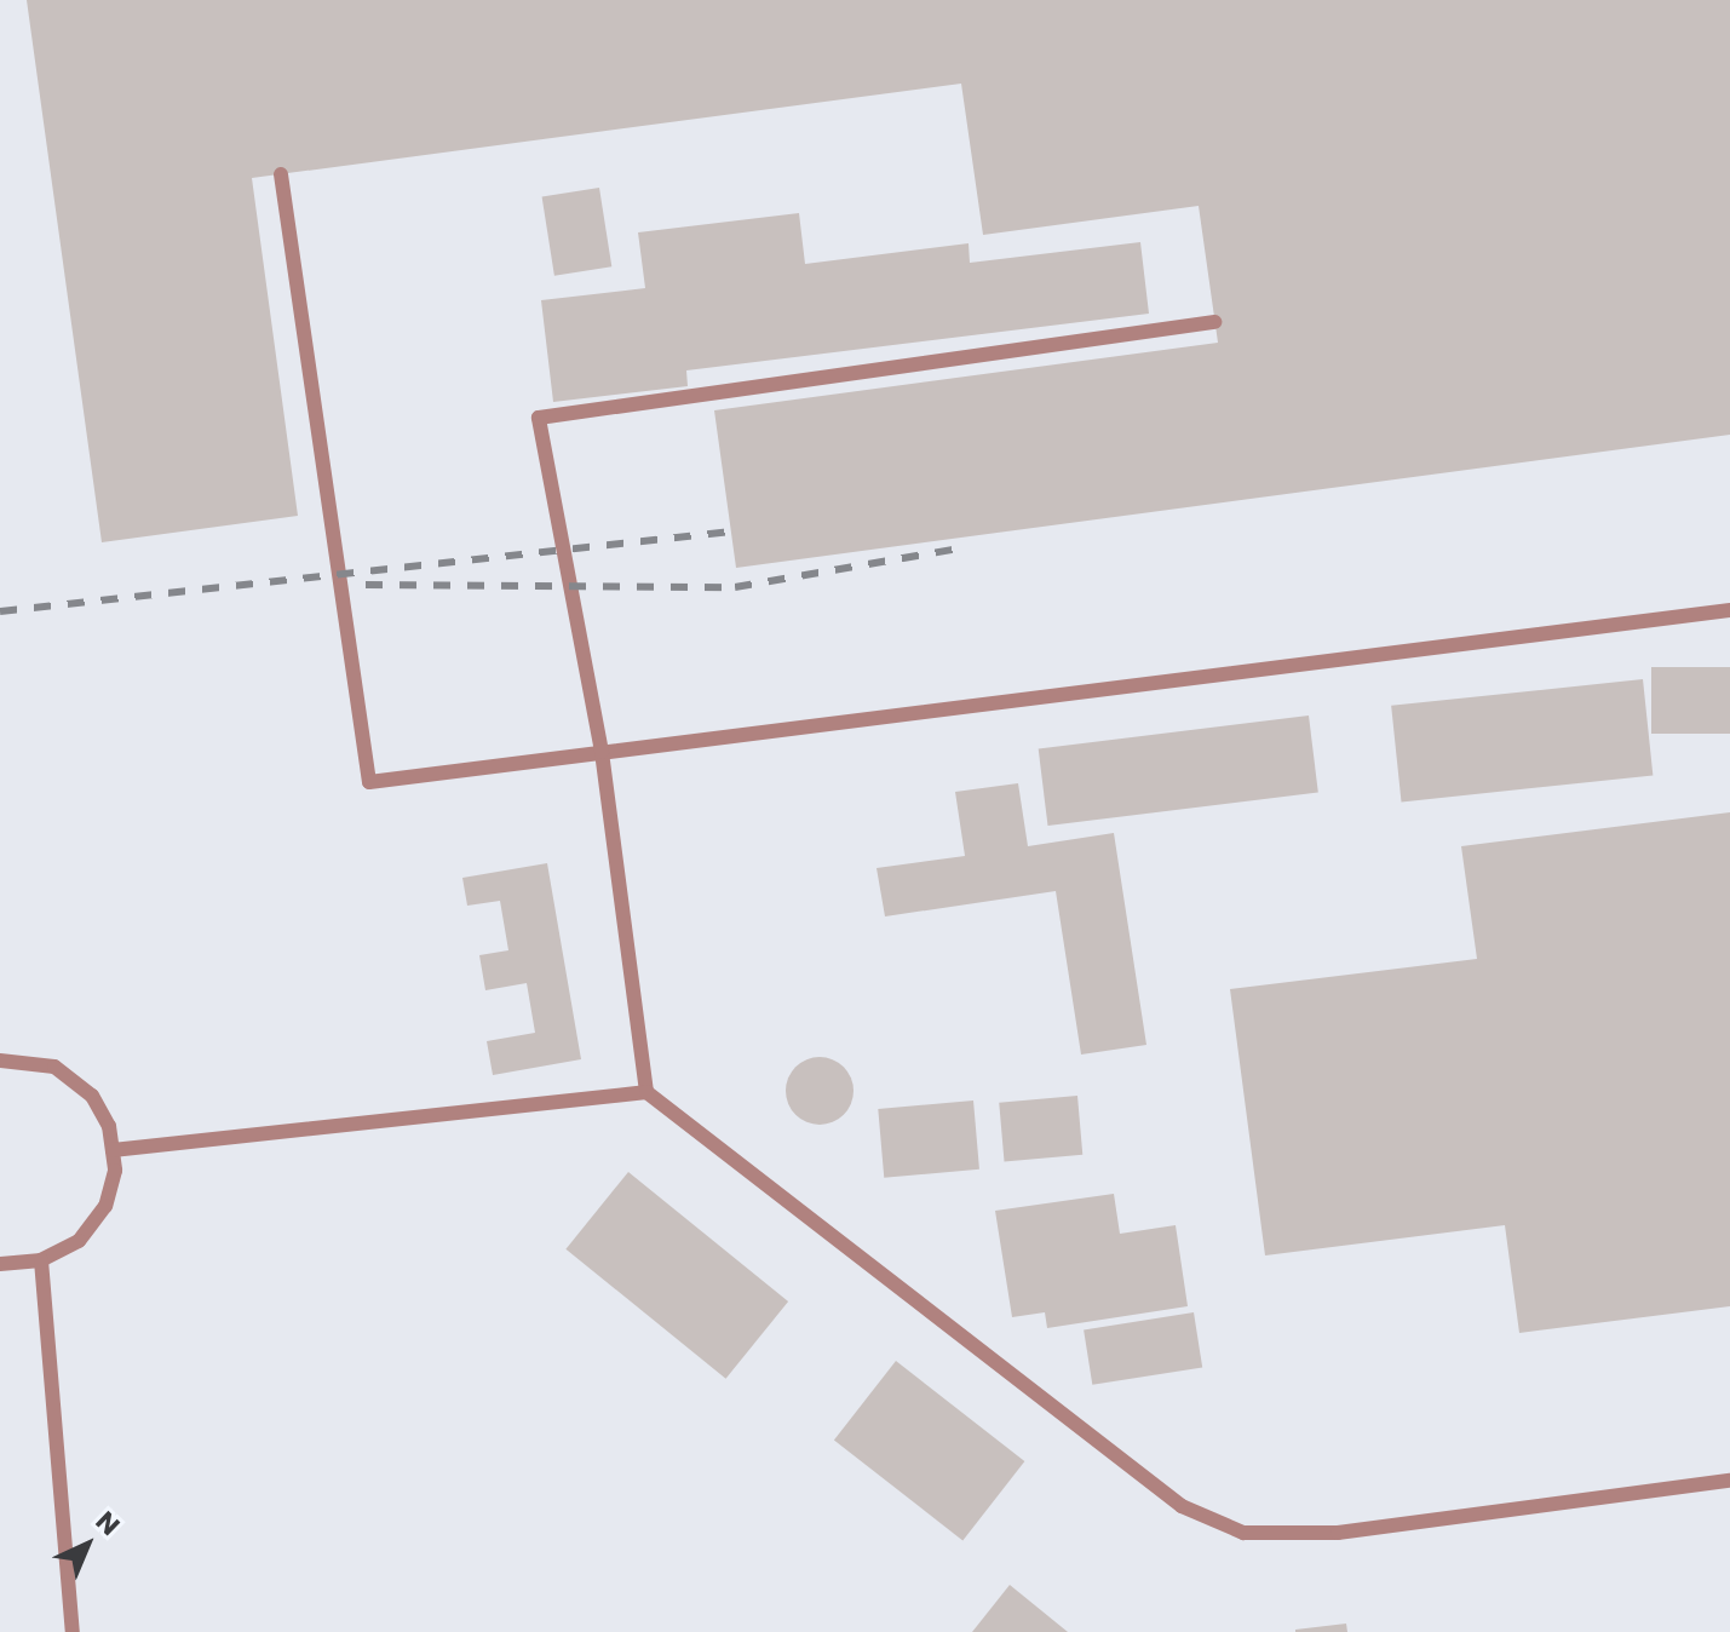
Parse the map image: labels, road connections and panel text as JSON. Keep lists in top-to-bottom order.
{
  "north": "top right"
}
